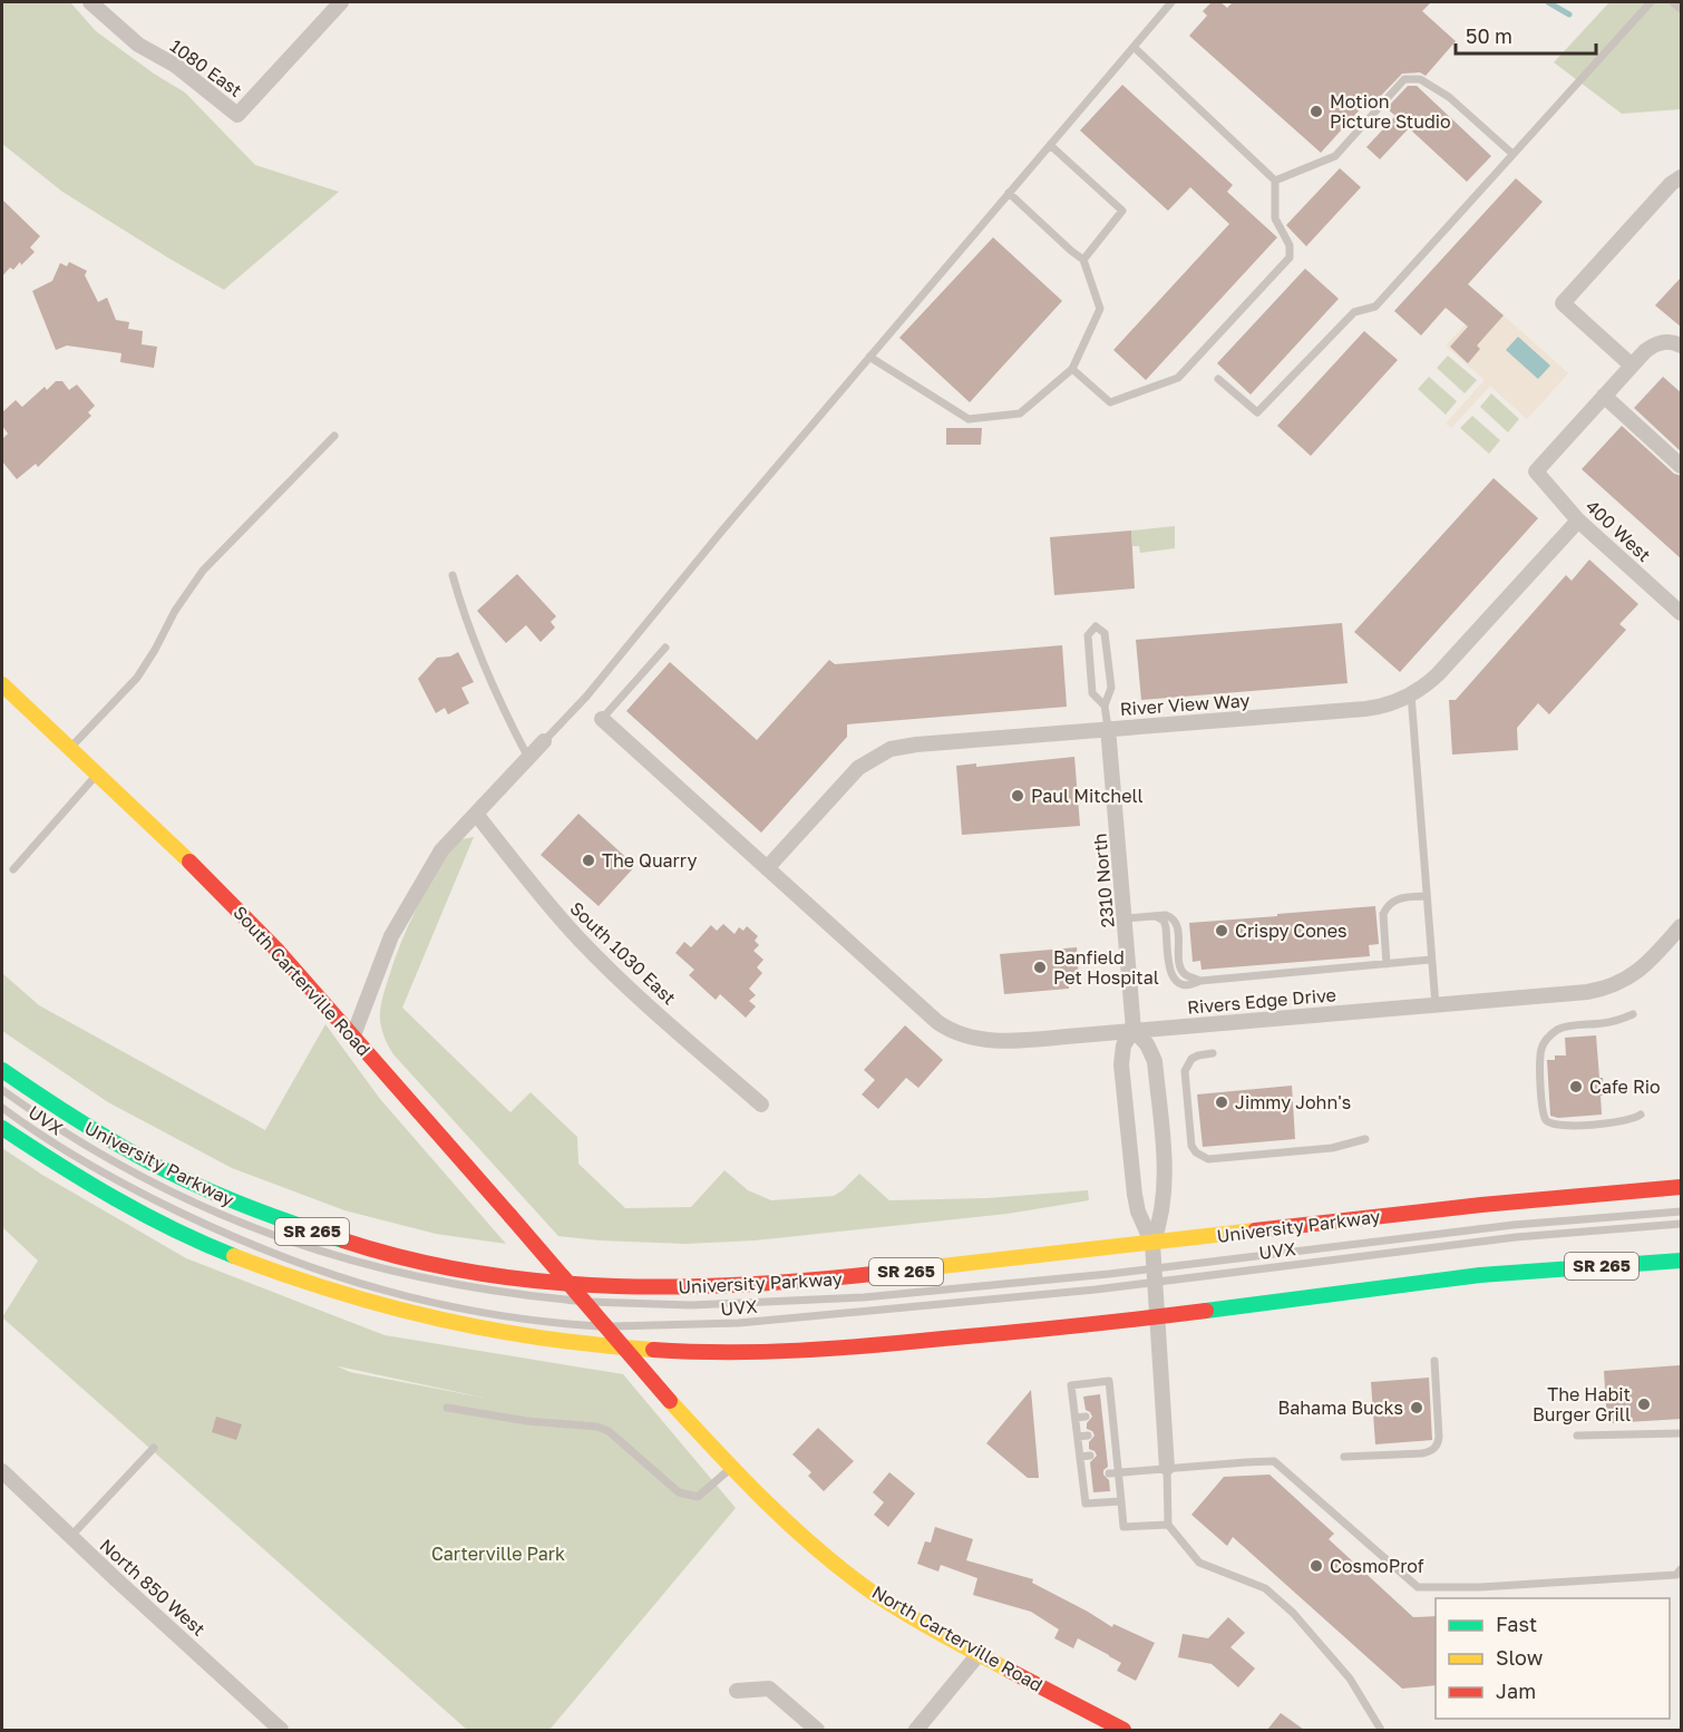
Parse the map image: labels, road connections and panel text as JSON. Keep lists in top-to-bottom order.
{
  "streets": {
    "main road": [
      "South Carterville Road",
      "University Parkway",
      "SR 265",
      "North Carterville Road"
    ],
    "street": [
      "1080 East",
      "400 West",
      "River View Way",
      "2310 North",
      "South 1030 East",
      "Rivers Edge Drive",
      "North 850 West"
    ],
    "lane": ["UVX"]
  },
  "crossings": [
    ["400 West", "River View Way"],
    ["River View Way", "2310 North"],
    ["River View Way", "Rivers Edge Drive"],
    ["2310 North", "Rivers Edge Drive"],
    ["2310 North", "UVX"],
    ["2310 North", "University Parkway"],
    ["2310 North", "SR 265"],
    ["South Carterville Road", "North Carterville Road"]
  ],
  "parks": ["Carterville Park"],
  "places": [
    "Motion Picture Studio",
    "Paul Mitchell",
    "The Quarry",
    "Crispy Cones",
    "Banfield Pet Hospital",
    "Cafe Rio",
    "Jimmy John's",
    "The Habit Burger Grill",
    "Bahama Bucks",
    "CosmoProf"
  ],
  "legend": ["Fast", "Slow", "Jam"],
  "scale_bar": "50 m"
}
